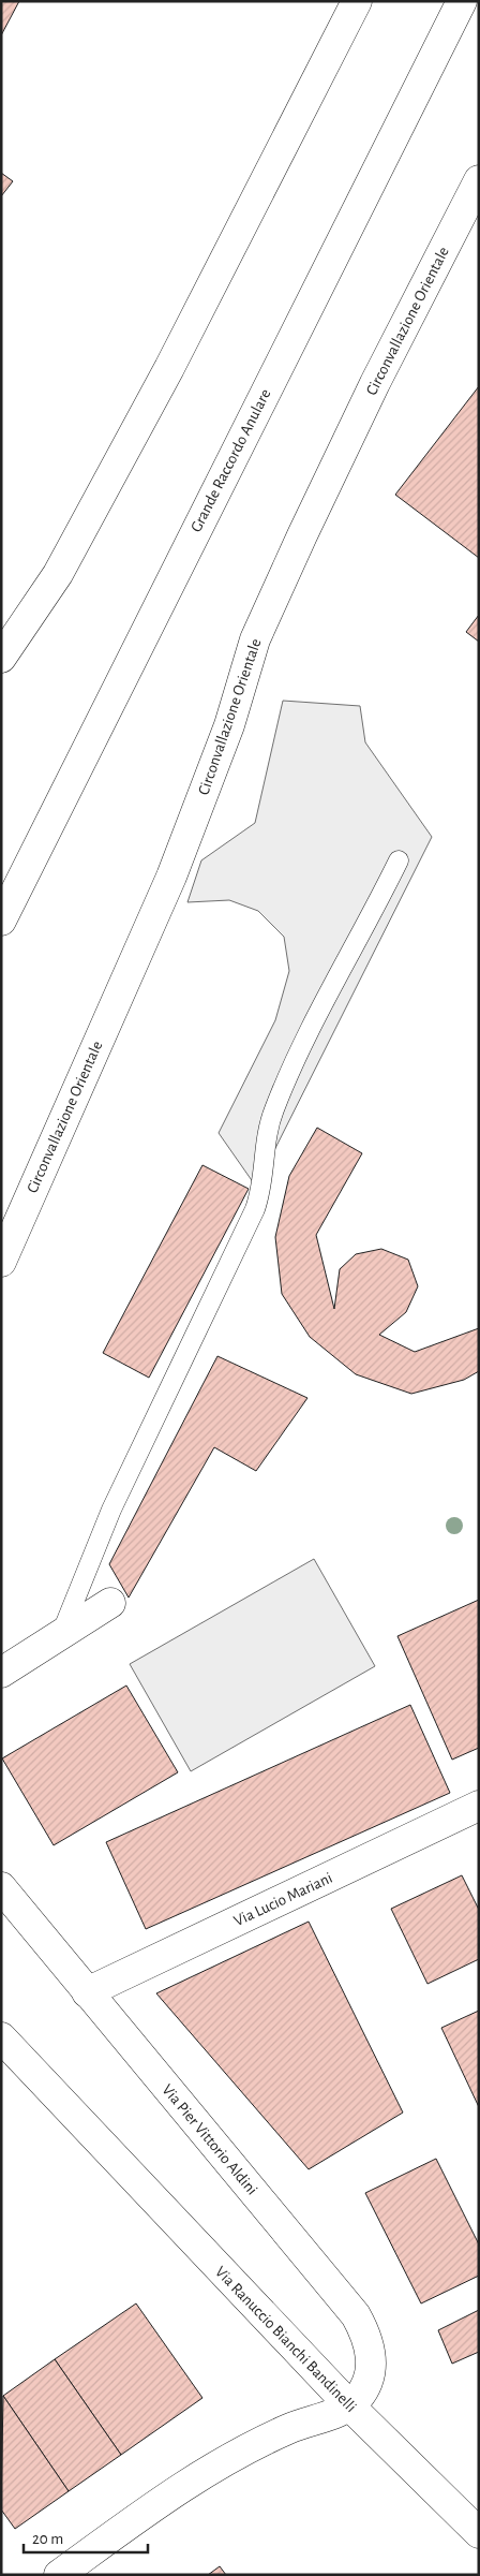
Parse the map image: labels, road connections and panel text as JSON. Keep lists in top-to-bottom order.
{
  "streets": {
    "main road": [
      "Circonvallazione Orientale",
      "Grande Raccordo Anulare",
      "Via Lucio Mariani",
      "Via Pier Vittorio Aldini",
      "Via Ranuccio Bianchi Bandinelli"
    ]
  },
  "crossings": [
    ["Via Lucio Mariani", "Via Pier Vittorio Aldini"],
    ["Via Pier Vittorio Aldini", "Via Ranuccio Bianchi Bandinelli"]
  ],
  "scale_bar": "20 m"
}
